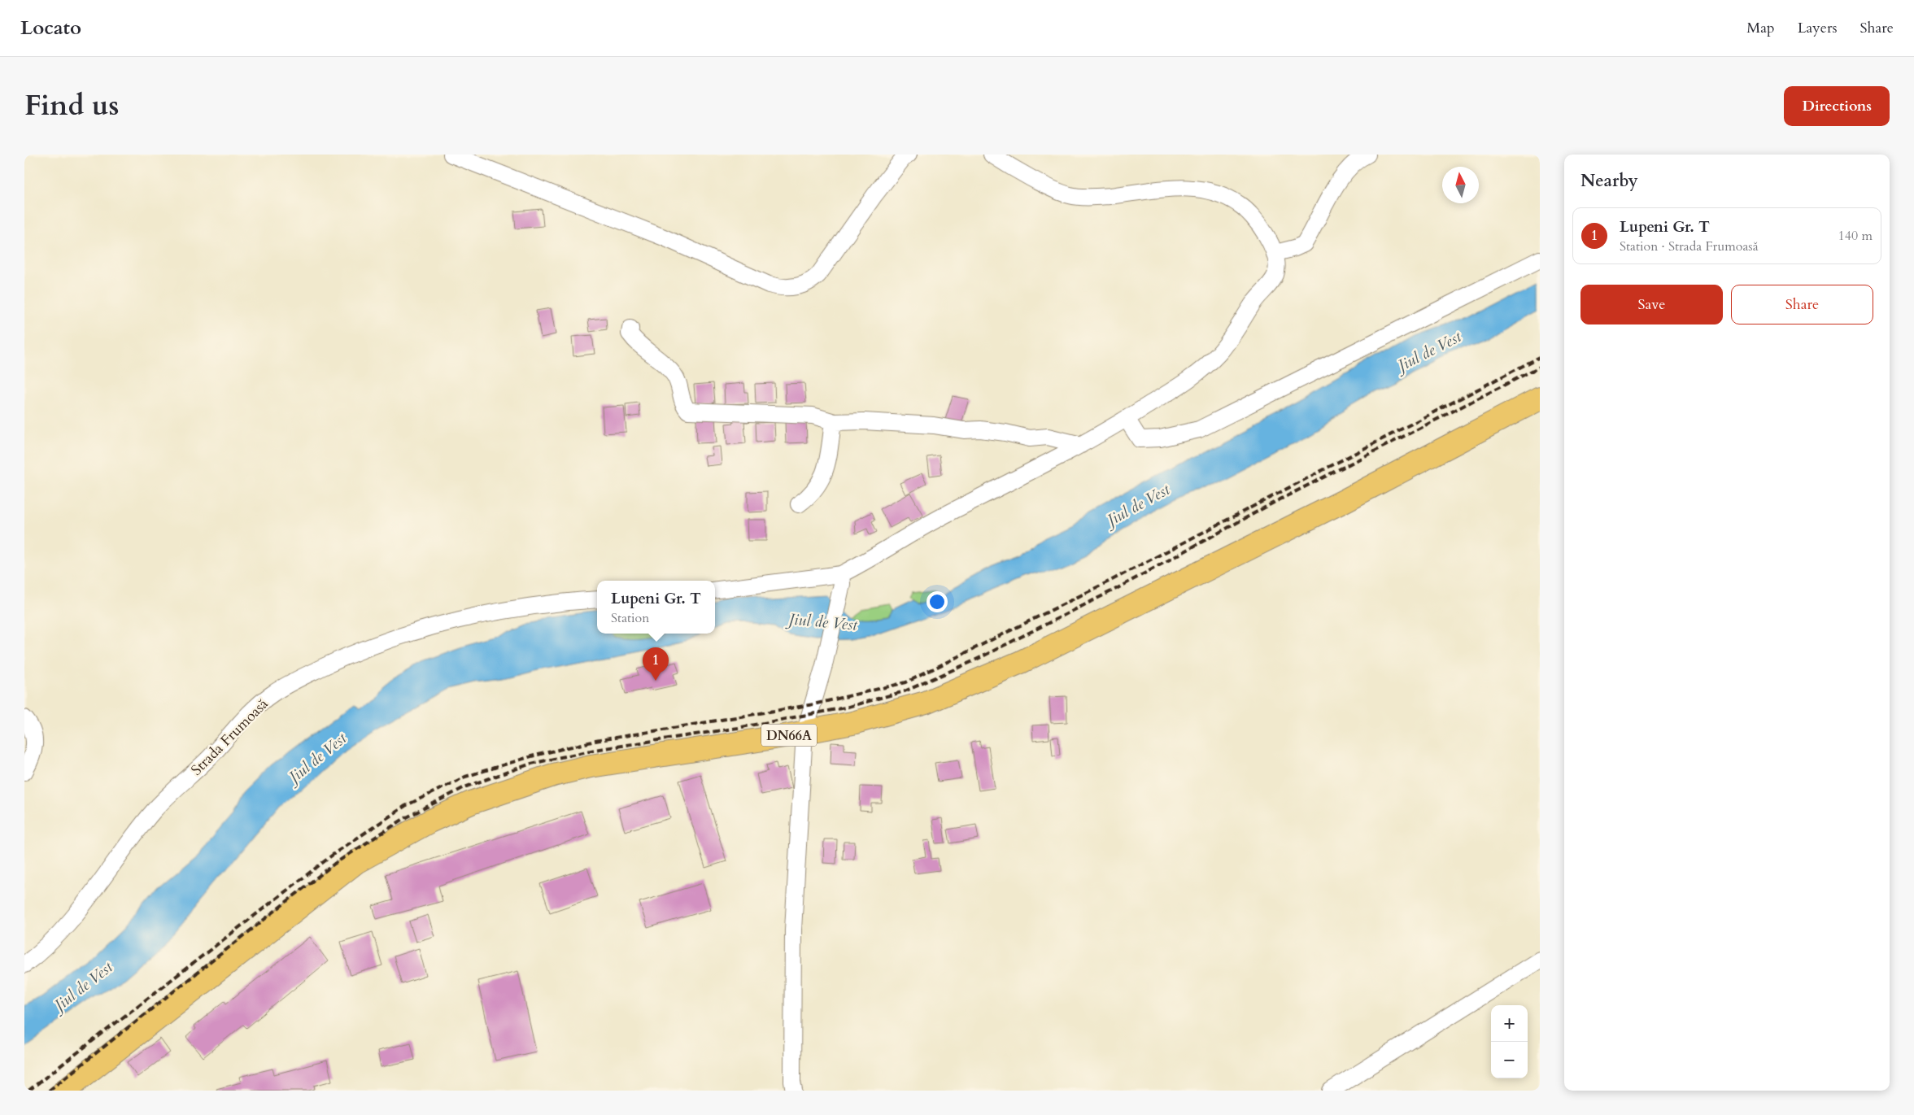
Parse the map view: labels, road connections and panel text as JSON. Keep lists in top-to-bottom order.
{
  "streets": {
    "main road": ["DN66A"],
    "street": ["Strada Frumoasă"]
  },
  "water": ["Jiul de Vest"],
  "north": "top",
  "page": {
    "header": "Locato",
    "nav": ["Map", "Layers", "Share"],
    "title": "Find us",
    "buttons": [
      "Directions",
      ["Save", "Share"]
    ],
    "heading": "Nearby",
    "list": [
      {
        "mark": "1",
        "name": "Lupeni Gr. T",
        "note": "Station · Strada Frumoasă",
        "value": "140 m"
      }
    ],
    "popup": ["Lupeni Gr. T", "Station"],
    "pins": "1",
    "map_buttons": ["+", "−"]
  }
}
